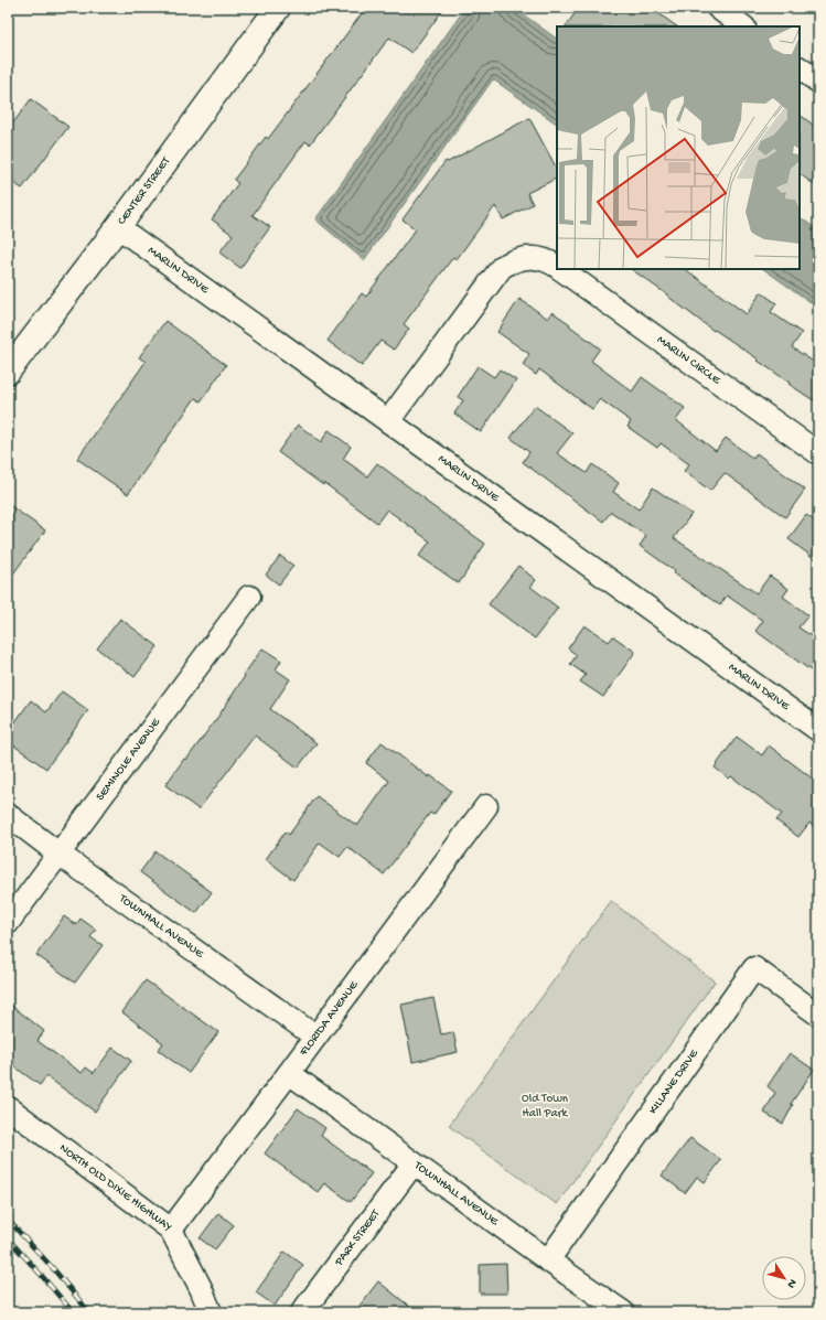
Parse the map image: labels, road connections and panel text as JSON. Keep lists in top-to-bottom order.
{
  "streets": {
    "street": [
      "CENTER STREET",
      "MARLIN DRIVE",
      "MARLIN CIRCLE",
      "SEMINOLE AVENUE",
      "TOWNHALL AVENUE",
      "FLORIDA AVENUE",
      "KILLANE DRIVE",
      "NORTH OLD DIXIE HIGHWAY",
      "PARK STREET"
    ]
  },
  "crossings": [
    ["CENTER STREET", "MARLIN DRIVE"],
    ["MARLIN DRIVE", "MARLIN CIRCLE"],
    ["SEMINOLE AVENUE", "TOWNHALL AVENUE"],
    ["TOWNHALL AVENUE", "FLORIDA AVENUE"],
    ["TOWNHALL AVENUE", "KILLANE DRIVE"],
    ["TOWNHALL AVENUE", "PARK STREET"],
    ["FLORIDA AVENUE", "NORTH OLD DIXIE HIGHWAY"]
  ],
  "parks": ["Old Town Hall Park"],
  "north": "bottom right"
}
